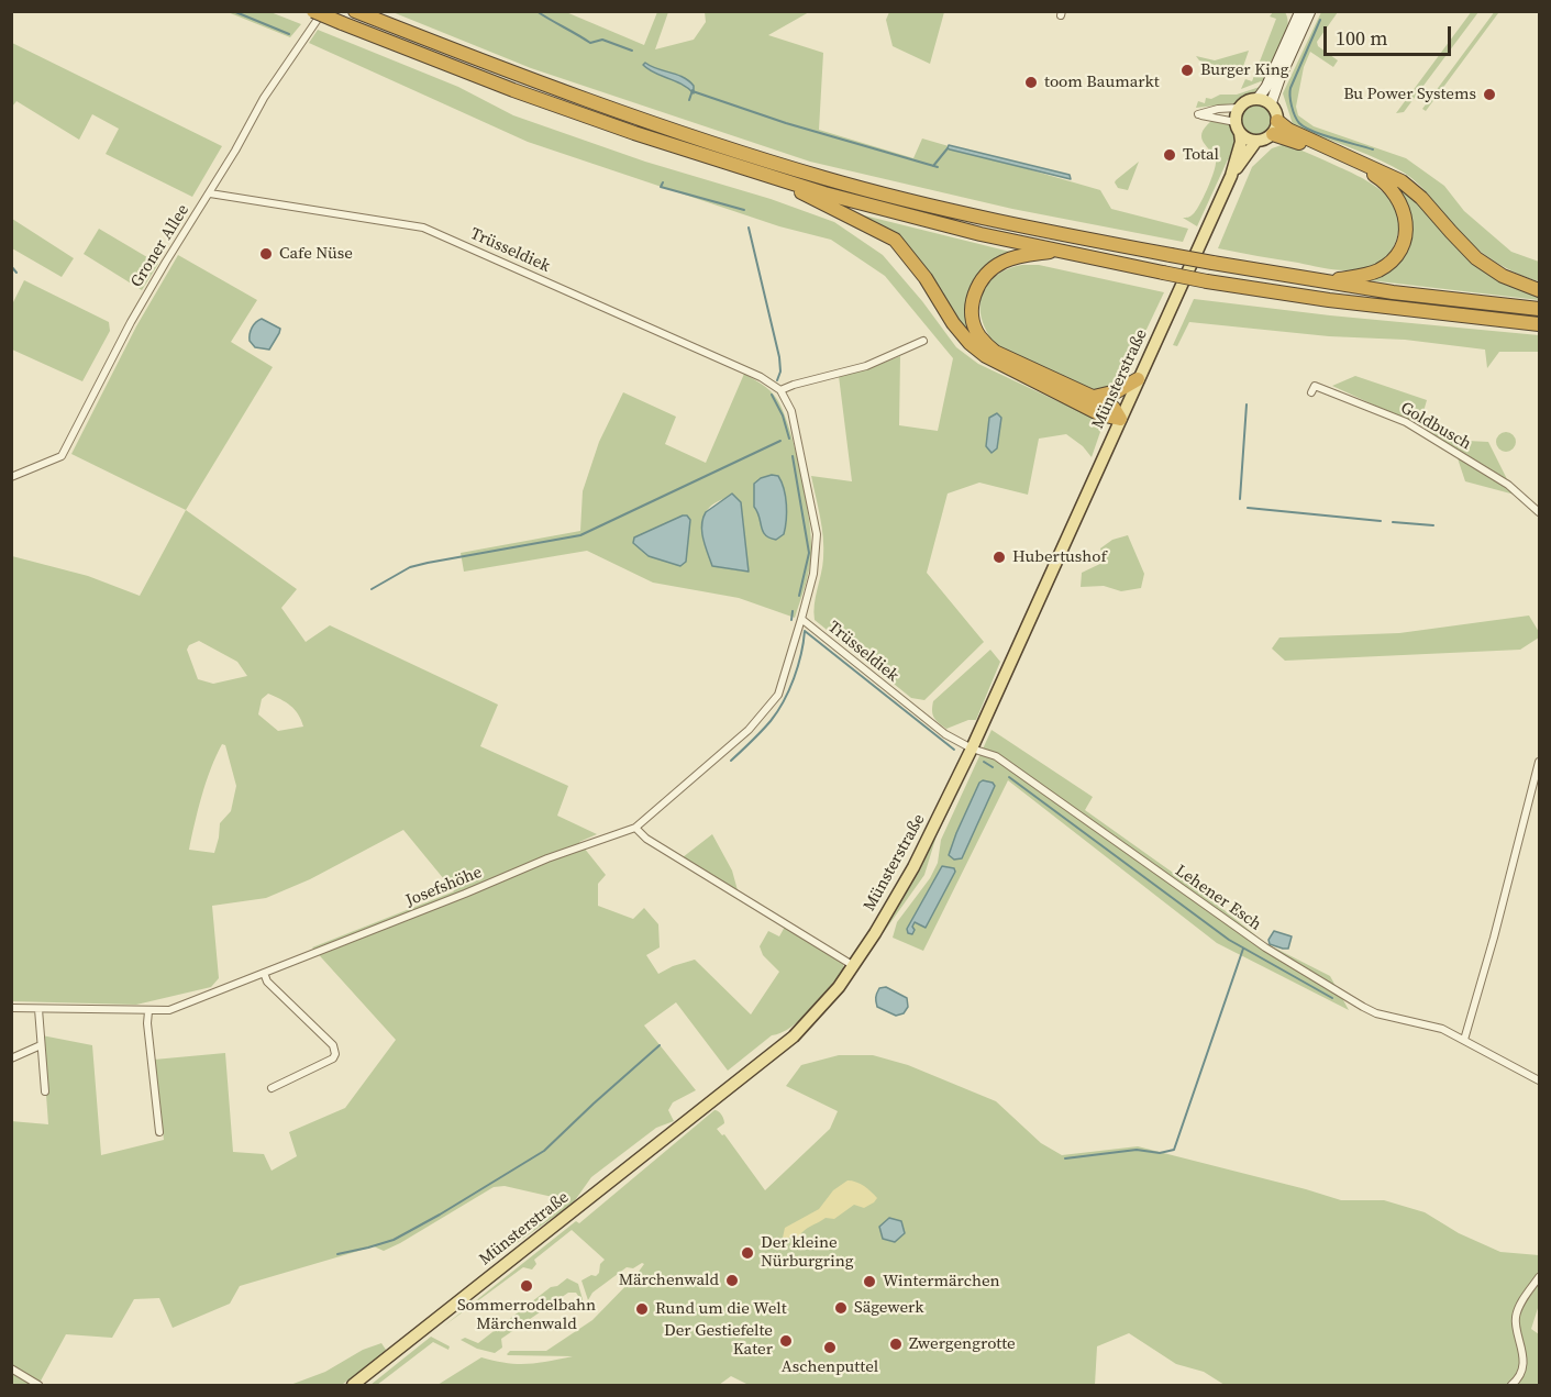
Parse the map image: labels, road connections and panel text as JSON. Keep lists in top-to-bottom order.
{
  "streets": {
    "main road": ["Münsterstraße"],
    "street": [
      "Groner Allee",
      "Trüsseldiek",
      "Goldbusch",
      "Josefshöhe",
      "Lehener Esch"
    ]
  },
  "crossings": [
    ["Groner Allee", "Trüsseldiek"],
    ["Trüsseldiek", "Münsterstraße"],
    ["Trüsseldiek", "Josefshöhe"],
    ["Trüsseldiek", "Lehener Esch"],
    ["Münsterstraße", "Lehener Esch"]
  ],
  "places": [
    "Burger King",
    "toom Baumarkt",
    "Bu Power Systems",
    "Total",
    "Cafe Nüse",
    "Hubertushof",
    "Der kleine Nürburgring",
    "Märchenwald",
    "Wintermärchen",
    "Sommerrodelbahn Märchenwald",
    "Sägewerk",
    "Rund um die Welt",
    "Der Gestiefelte Kater",
    "Zwergengrotte",
    "Aschenputtel"
  ],
  "scale_bar": "100 m"
}
